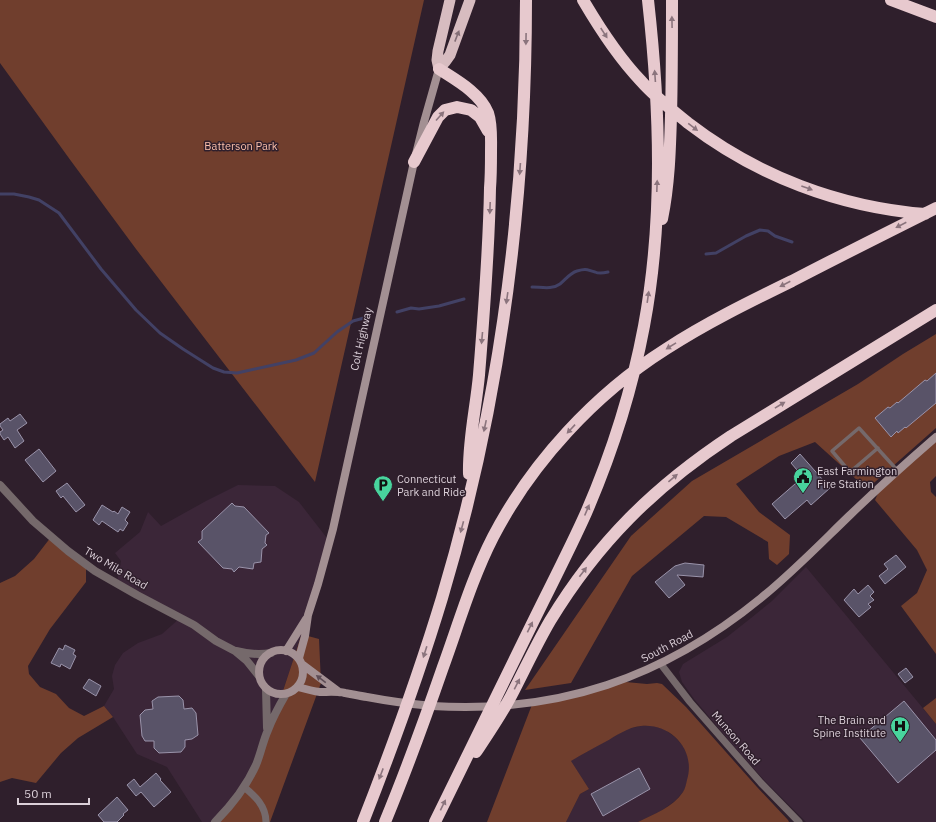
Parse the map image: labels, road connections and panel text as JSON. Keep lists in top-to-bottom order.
{
  "streets": {
    "highway": ["Colt Highway"],
    "main road": ["South Road"],
    "street": ["Two Mile Road", "Munson Road"]
  },
  "crossings": [
    ["Colt Highway", "Two Mile Road"],
    ["Colt Highway", "South Road"],
    ["Two Mile Road", "South Road"],
    ["South Road", "Munson Road"]
  ],
  "parks": ["Batterson Park"],
  "places": {
    "public building": ["East Farmington Fire Station"],
    "parking": ["Connecticut Park and Ride"],
    "hospital": ["The Brain and Spine Institute"]
  },
  "scale_bar": "50 m"
}
